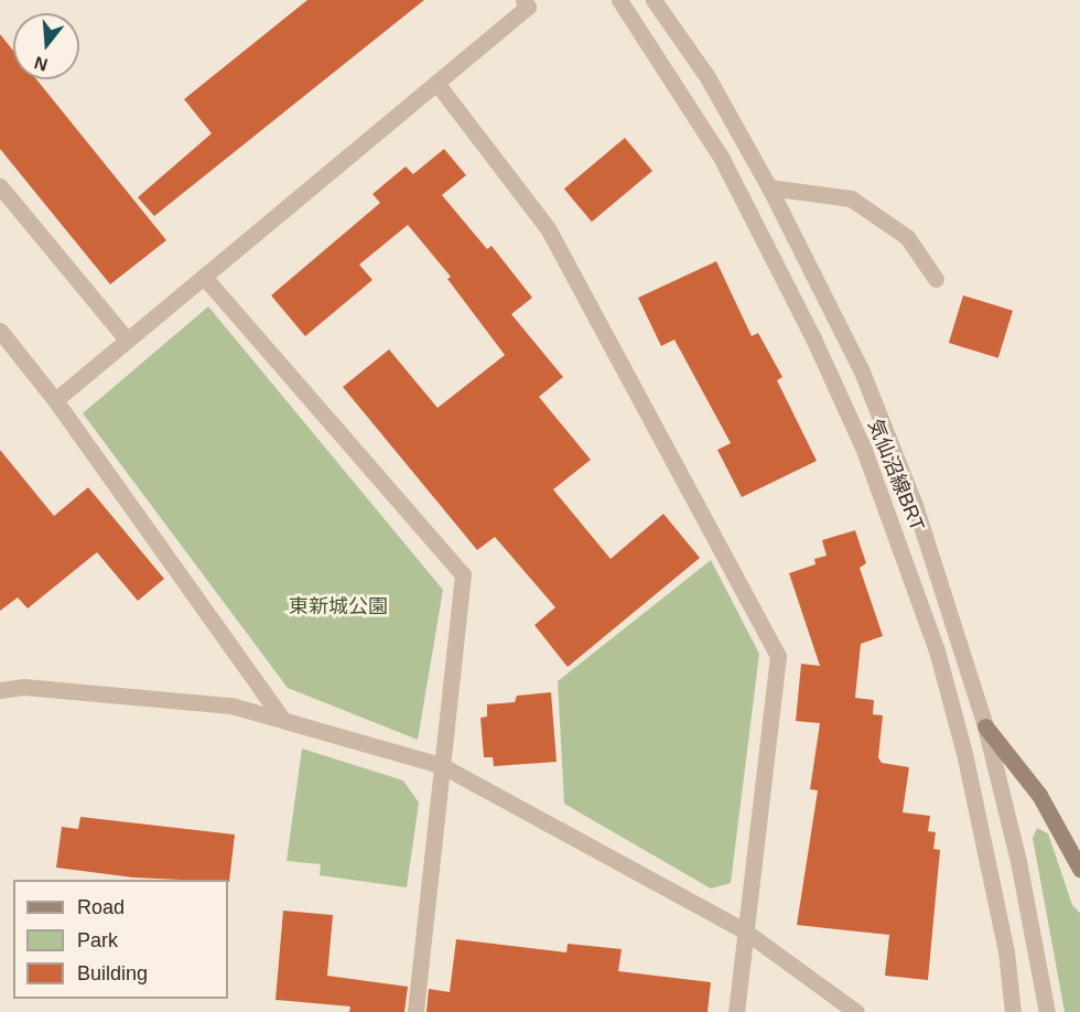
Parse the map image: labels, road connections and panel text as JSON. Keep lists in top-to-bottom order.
{
  "streets": {
    "street": ["気仙沼線BRT"]
  },
  "parks": ["東新城公園"],
  "legend": ["Road", "Park", "Building"],
  "north": "bottom"
}
